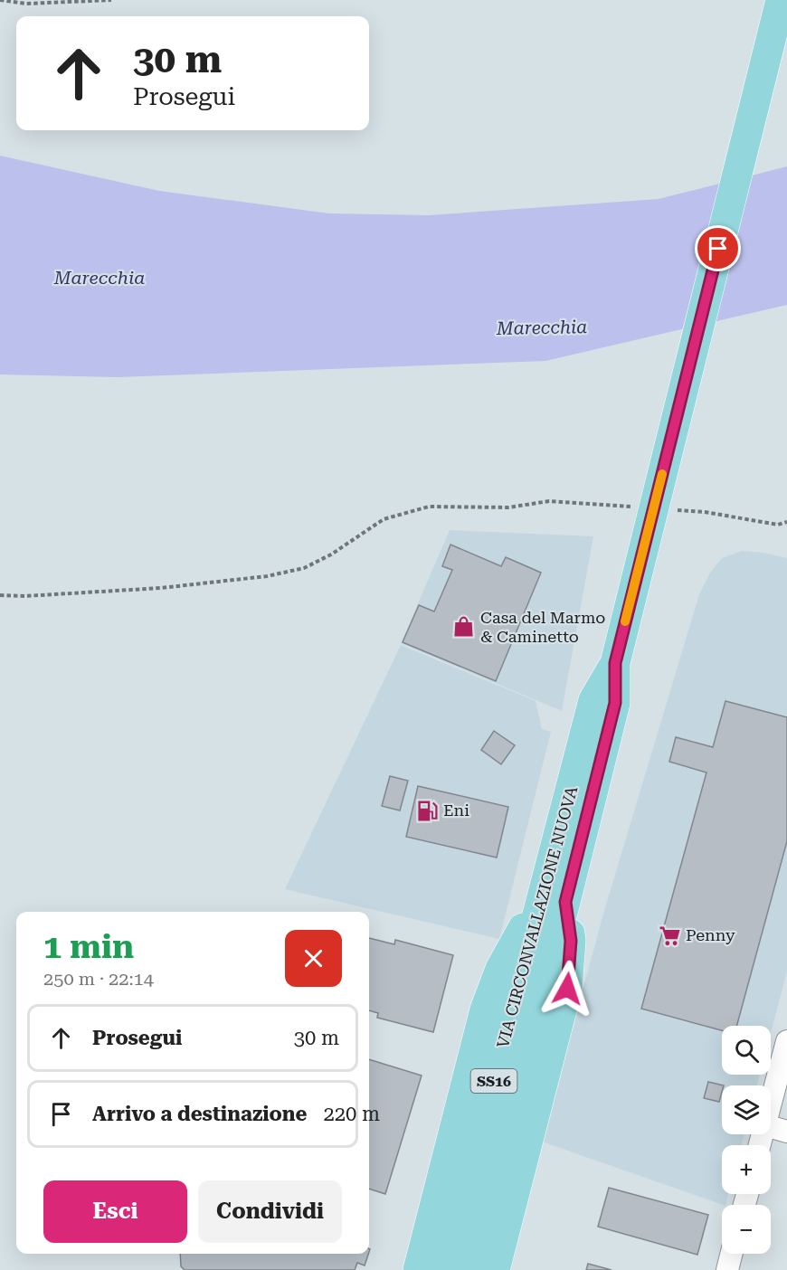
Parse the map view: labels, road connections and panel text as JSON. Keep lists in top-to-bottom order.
{
  "streets": {
    "main road": ["VIA CIRCONVALLAZIONE NUOVA", "SS16"]
  },
  "water": ["Marecchia"],
  "places": {
    "shop": ["Casa del Marmo & Caminetto"],
    "fuel station": ["Eni"],
    "supermarket": ["Penny"]
  },
  "page": {
    "turn": ["30 m", "Prosegui"],
    "heading": ["1 min", "250 m · 22:14"],
    "list": [
      {
        "name": "Prosegui",
        "value": "30 m"
      },
      {
        "name": "Arrivo a destinazione",
        "value": "220 m"
      }
    ],
    "map_buttons": ["+", "−"],
    "buttons": ["Esci", "Condividi"]
  }
}
